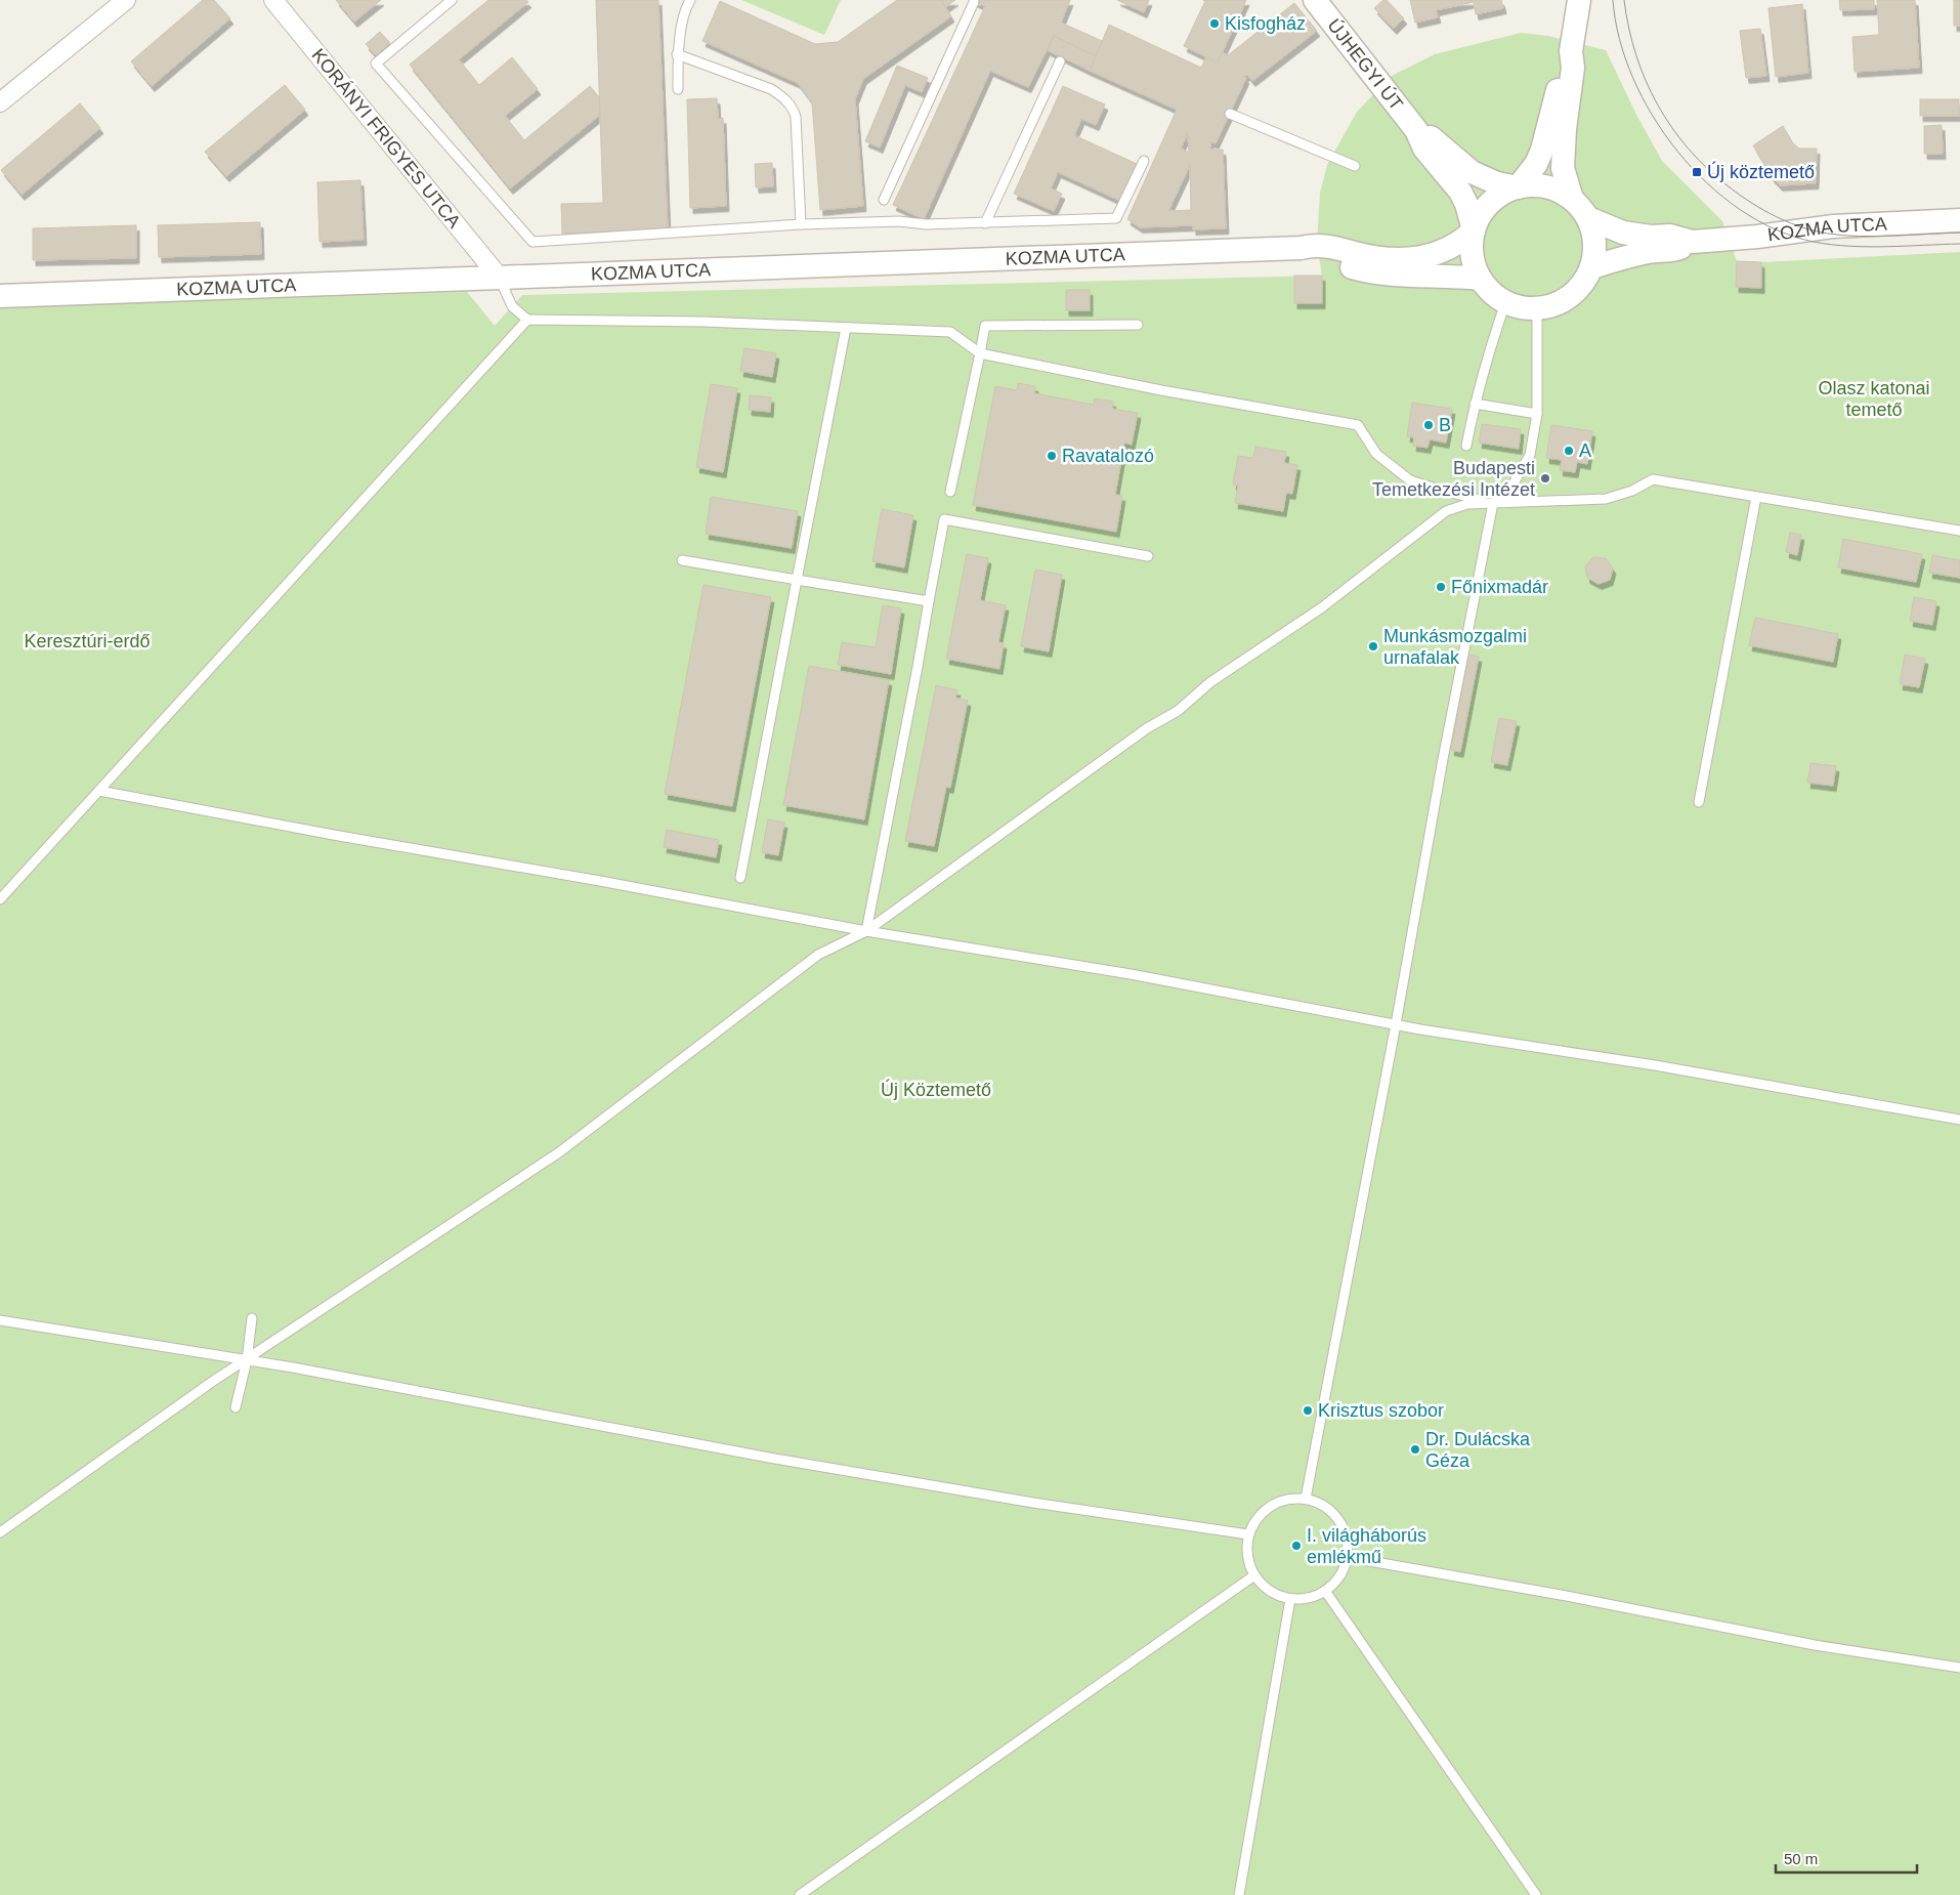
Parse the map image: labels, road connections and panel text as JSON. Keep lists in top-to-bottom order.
{
  "streets": {
    "street": ["ÚJHEGYI ÚT", "KORÁNYI FRIGYES UTCA", "KOZMA UTCA"]
  },
  "crossings": [
    ["ÚJHEGYI ÚT", "KOZMA UTCA"],
    ["KORÁNYI FRIGYES UTCA", "KOZMA UTCA"]
  ],
  "parks": ["Olasz katonai temető", "Keresztúri-erdő", "Új Köztemető"],
  "places": {
    "other": [
      "Kisfogház",
      "B",
      "A",
      "Ravatalozó",
      "Budapesti Temetkezési Intézet",
      "Főnixmadár",
      "Munkásmozgalmi urnafalak",
      "Krisztus szobor",
      "Dr. Dulácska Géza",
      "I. világháborús emlékmű"
    ],
    "transit": ["Új köztemető"]
  },
  "scale_bar": "50 m"
}
